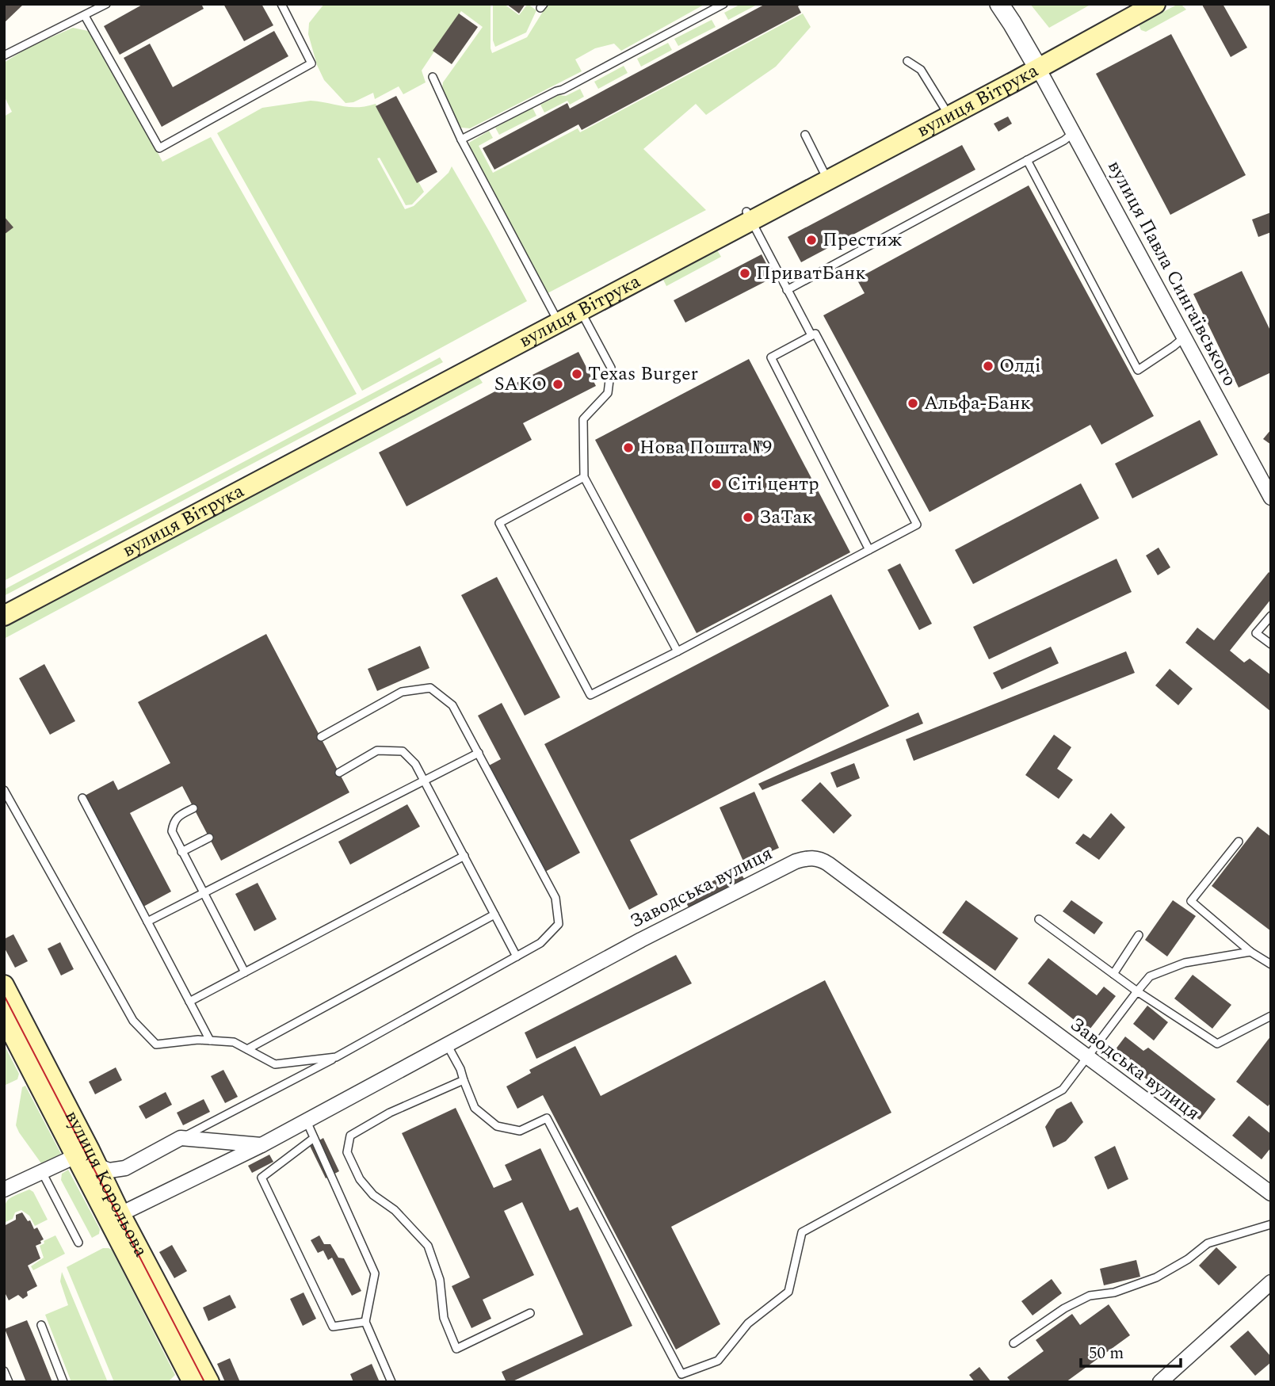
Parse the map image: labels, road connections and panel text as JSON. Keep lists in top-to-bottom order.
{
  "streets": {
    "main road": ["вулиця Вітрука", "вулиця Корольова"],
    "street": ["вулиця Павла Сингаївського", "Заводська вулиця"]
  },
  "crossings": [
    ["вулиця Вітрука", "вулиця Павла Сингаївського"],
    ["Заводська вулиця", "вулиця Корольова"]
  ],
  "places": [
    "Престиж",
    "ПриватБанк",
    "Олді",
    "Texas Burger",
    "SAKO",
    "Альфа-Банк",
    "Нова Пошта №9",
    "Сіті центр",
    "ЗаТак"
  ],
  "scale_bar": "50 m"
}
